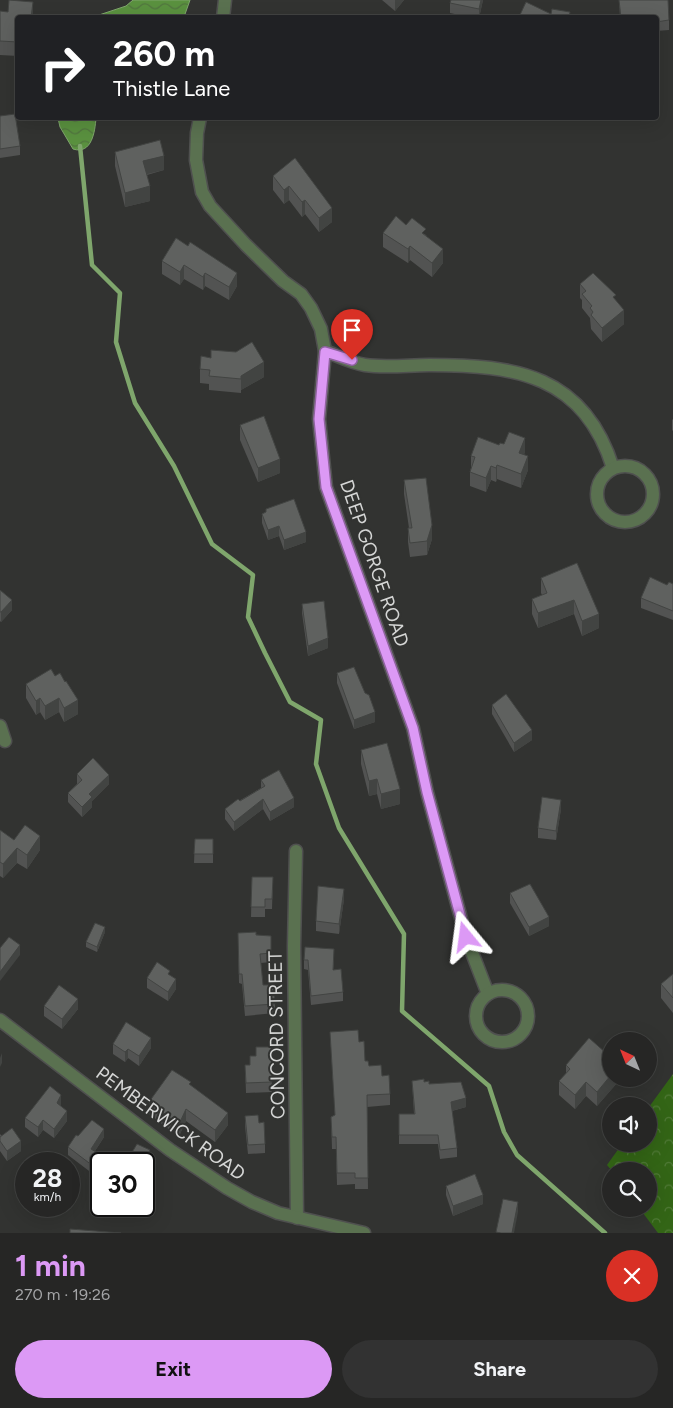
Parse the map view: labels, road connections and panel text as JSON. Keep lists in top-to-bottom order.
{
  "streets": {
    "street": ["DEEP GORGE ROAD", "CONCORD STREET", "PEMBERWICK ROAD"]
  },
  "crossings": [
    ["CONCORD STREET", "PEMBERWICK ROAD"]
  ],
  "north": "top left",
  "page": {
    "turn": ["260 m", "Thistle Lane"],
    "speed": "28 km/h",
    "limit": "30",
    "heading": ["1 min", "270 m · 19:26"],
    "buttons": ["Exit", "Share"]
  }
}
